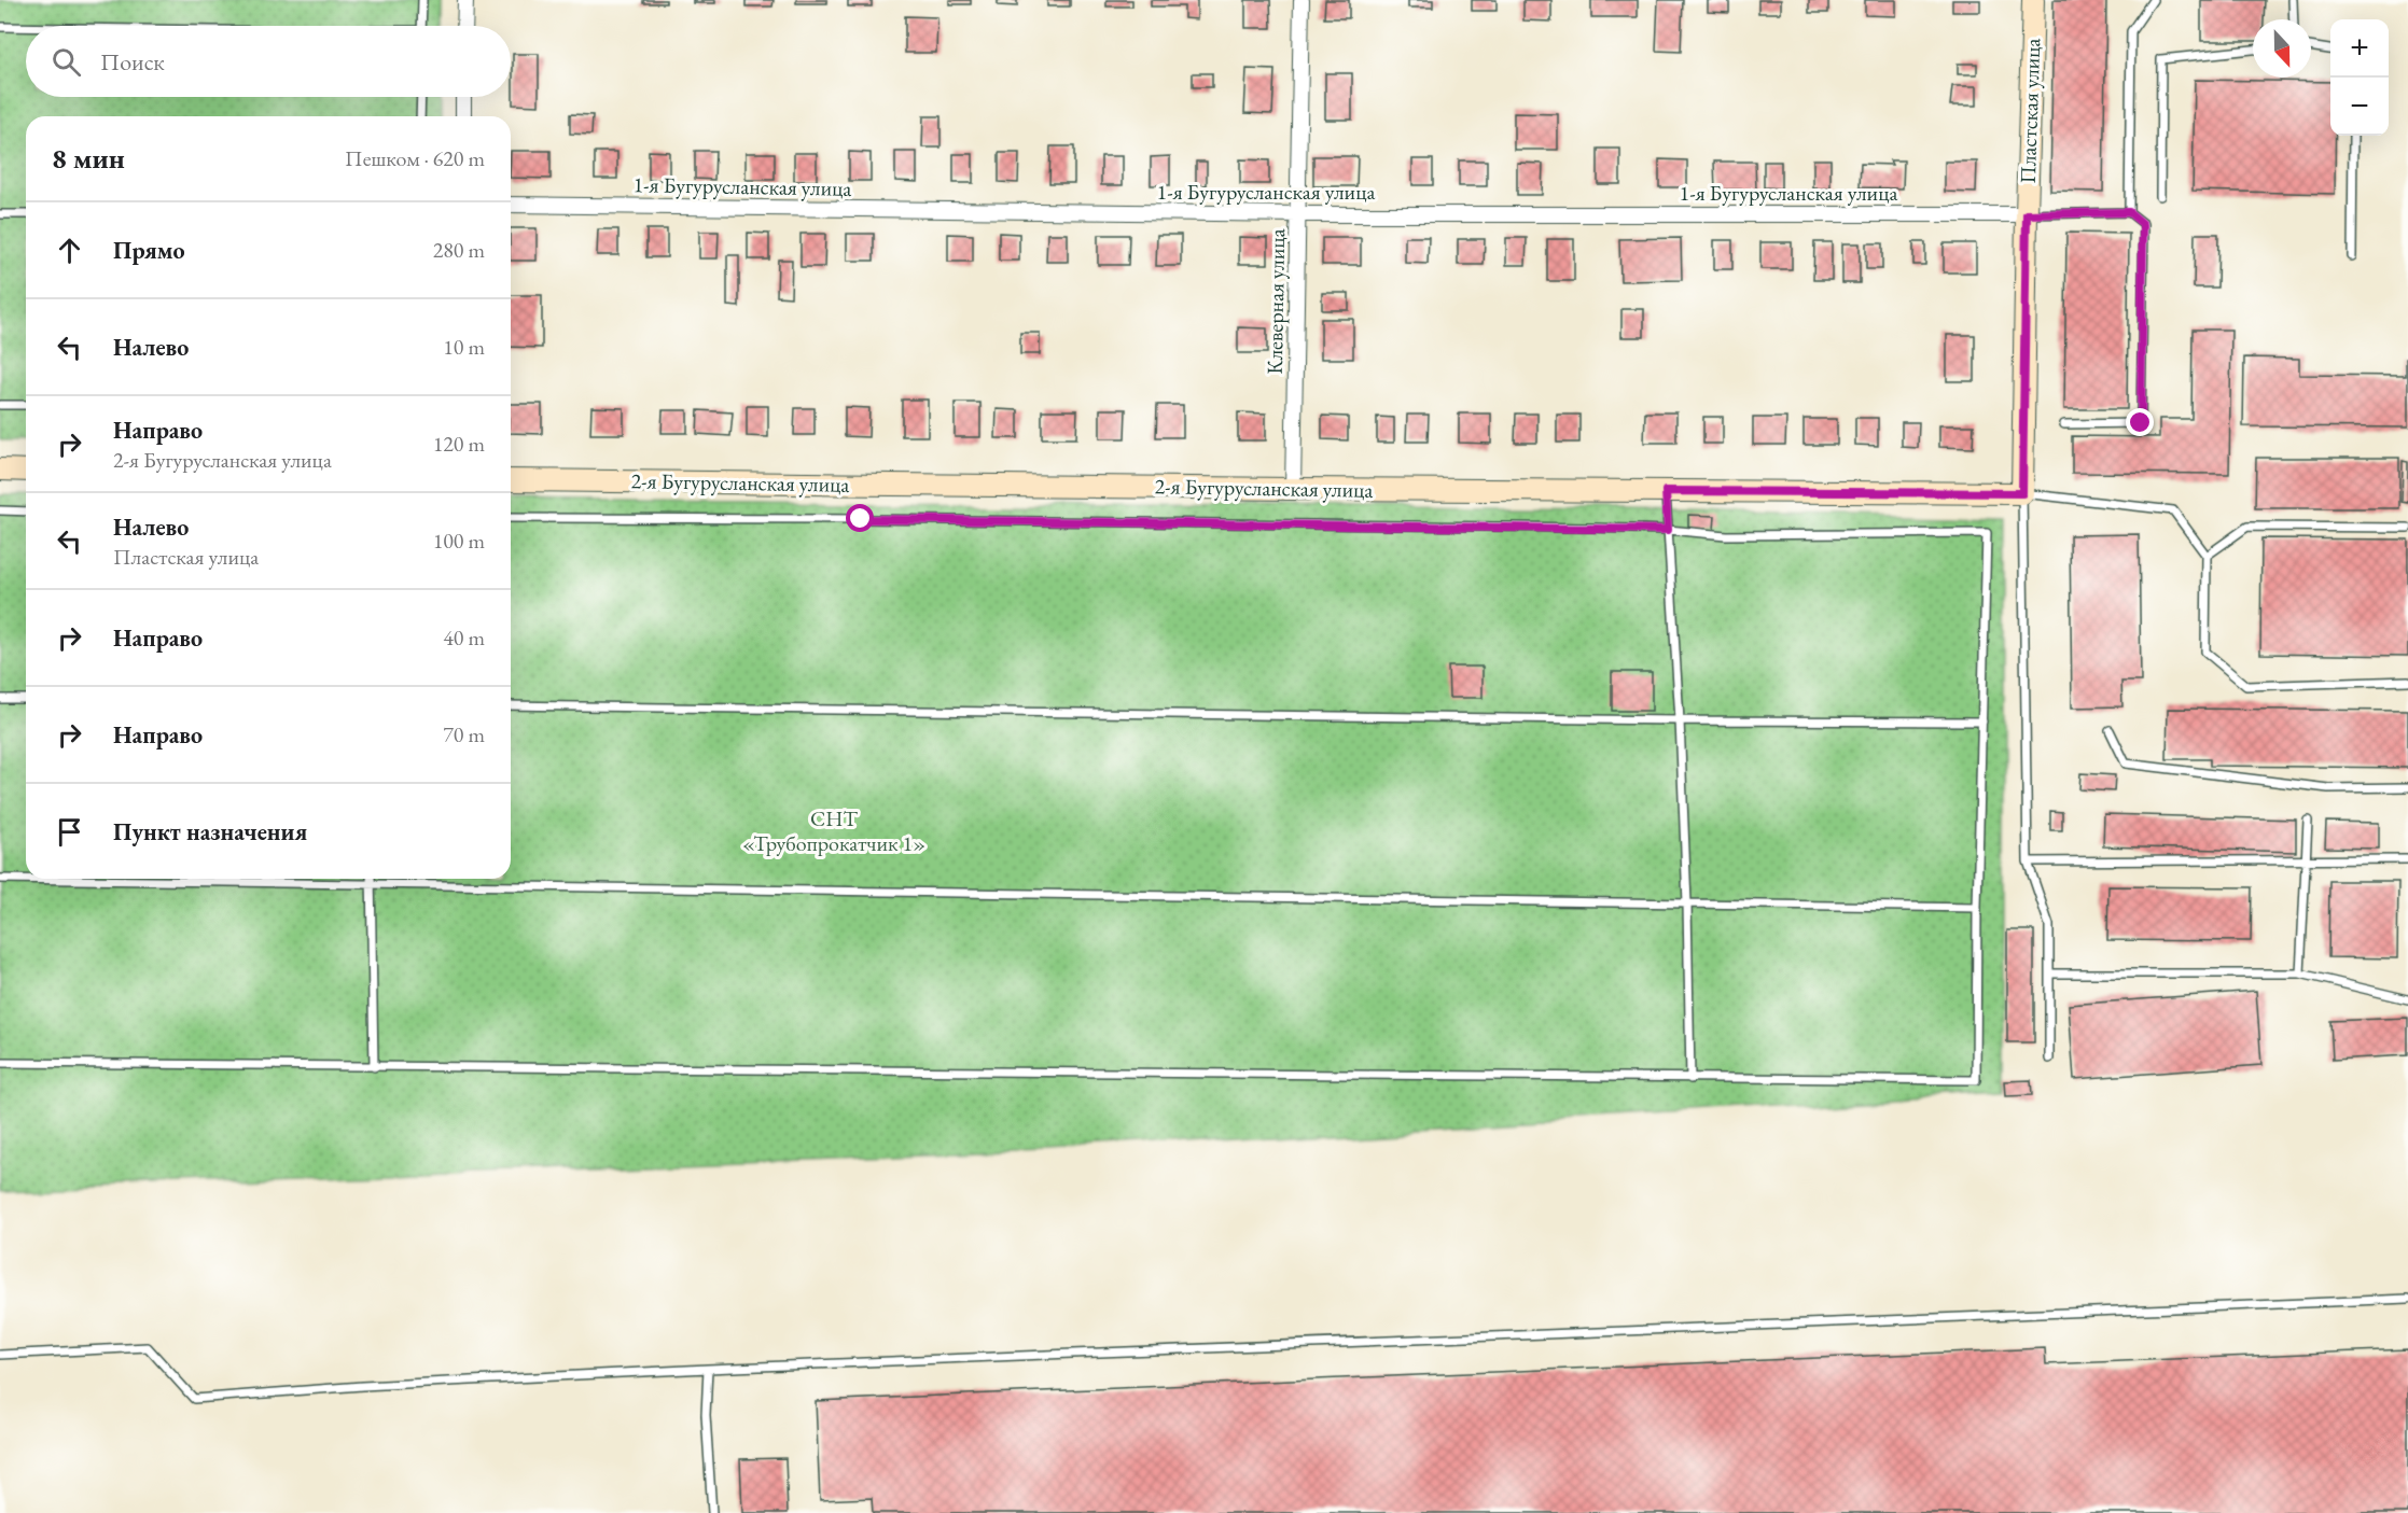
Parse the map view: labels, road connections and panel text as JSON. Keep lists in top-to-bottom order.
{
  "streets": {
    "street": [
      "Пластская улица",
      "1-я Бугурусланская улица",
      "Клеверная улица",
      "2-я Бугурусланская улица"
    ]
  },
  "crossings": [
    ["Пластская улица", "1-я Бугурусланская улица"],
    ["Пластская улица", "2-я Бугурусланская улица"],
    ["1-я Бугурусланская улица", "Клеверная улица"],
    ["Клеверная улица", "2-я Бугурусланская улица"]
  ],
  "parks": ["СНТ «Трубопрокатчик 1»"],
  "north": "bottom",
  "page": {
    "map_buttons": ["+", "−"],
    "search": "Поиск",
    "heading": ["8 мин", "Пешком · 620 m"],
    "list": [
      ["Прямо", "280 m"],
      ["Налево", "10 m"],
      ["Направо", "2-я Бугурусланская улица", "120 m"],
      ["Налево", "Пластская улица", "100 m"],
      ["Направо", "40 m"],
      ["Направо", "70 m"],
      "Пункт назначения"
    ]
  }
}
